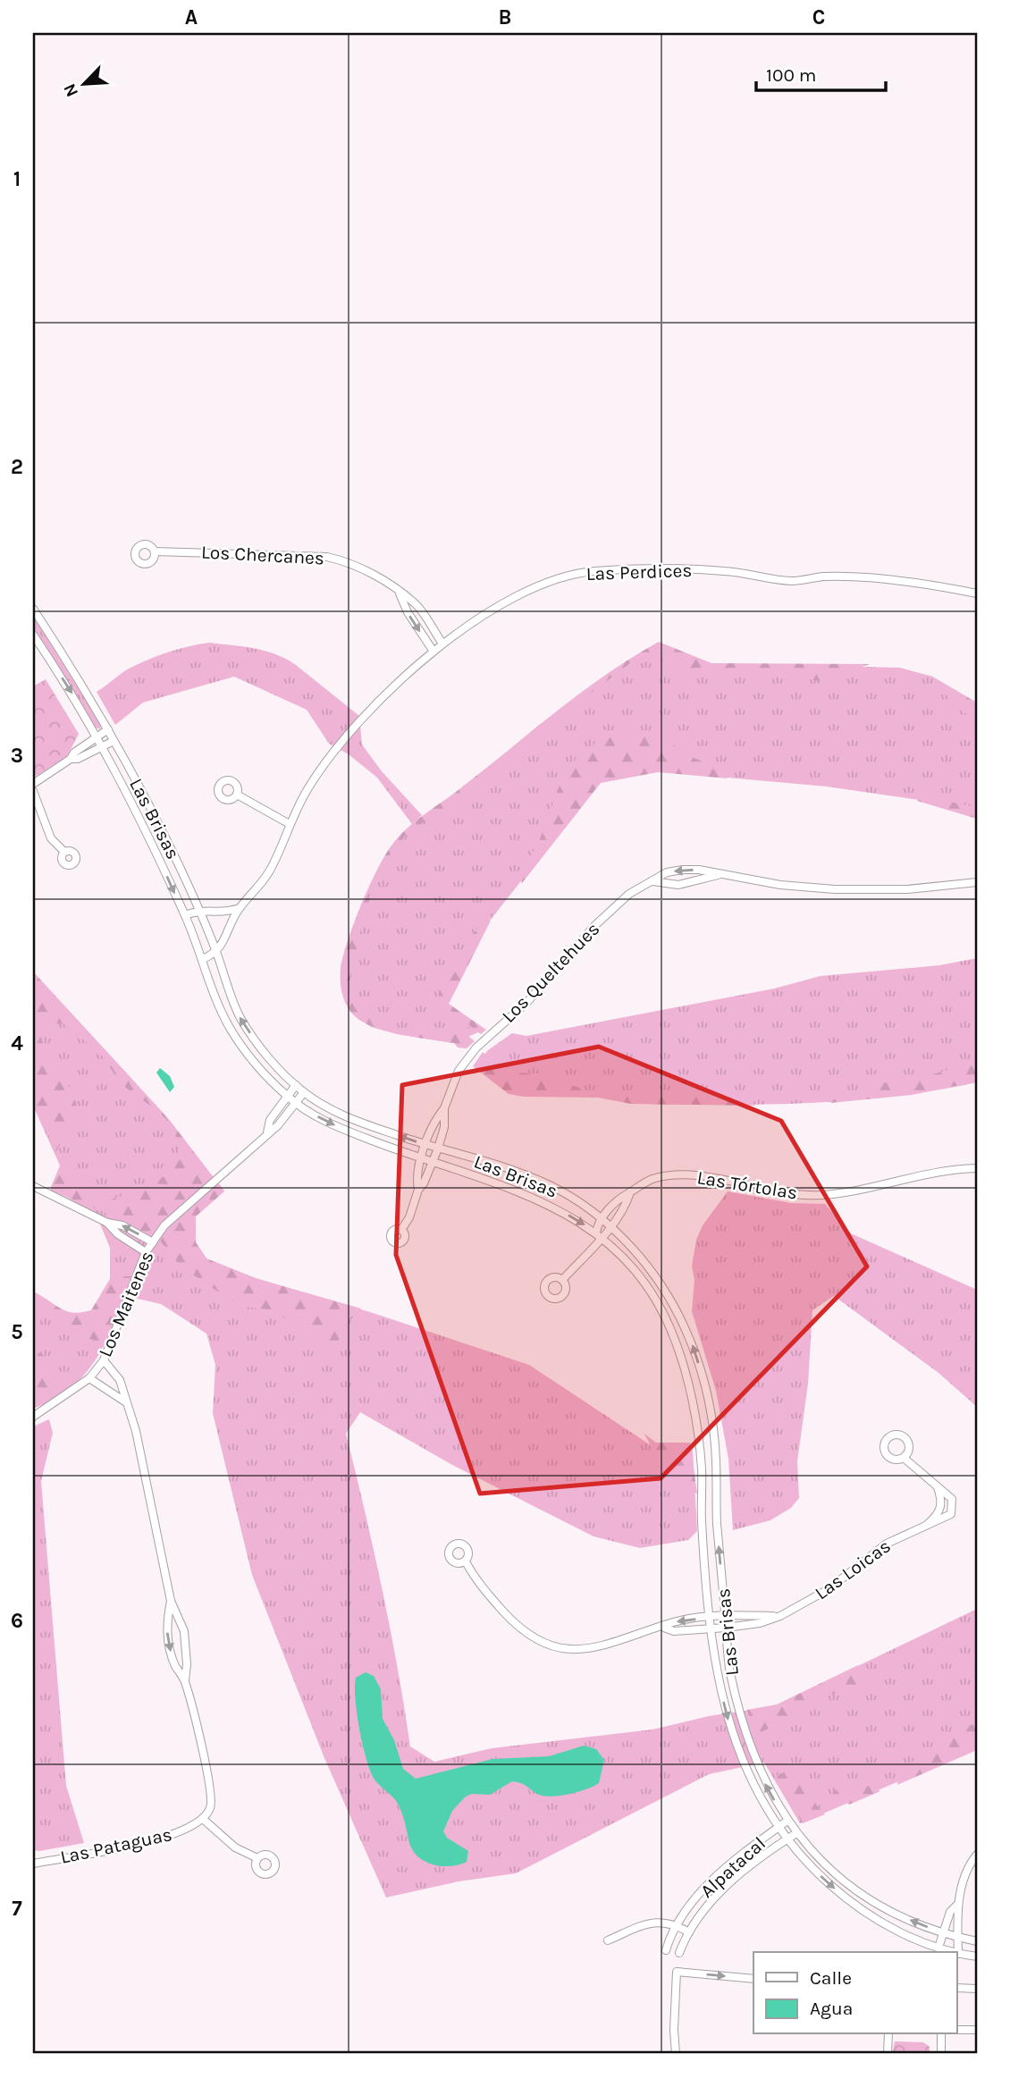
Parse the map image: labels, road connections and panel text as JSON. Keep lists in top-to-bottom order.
{
  "streets": {
    "street": [
      "Los Chercanes",
      "Las Perdices",
      "Las Brisas",
      "Los Queltehues",
      "Las Tórtolas",
      "Los Maitenes",
      "Las Loicas",
      "Las Pataguas",
      "Alpatacal"
    ]
  },
  "crossings": [
    ["Los Chercanes", "Las Perdices"],
    ["Las Perdices", "Las Brisas"],
    ["Las Brisas", "Los Queltehues"],
    ["Las Brisas", "Las Tórtolas"],
    ["Las Brisas", "Los Maitenes"],
    ["Las Brisas", "Las Loicas"],
    ["Las Brisas", "Alpatacal"]
  ],
  "legend": ["Calle", "Agua"],
  "scale_bar": "100 m",
  "north": "bottom left",
  "grid": {
    "columns": ["A", "B", "C"],
    "rows": [
      "1",
      "2",
      "3",
      "4",
      "5",
      "6",
      "7"
    ]
  }
}
